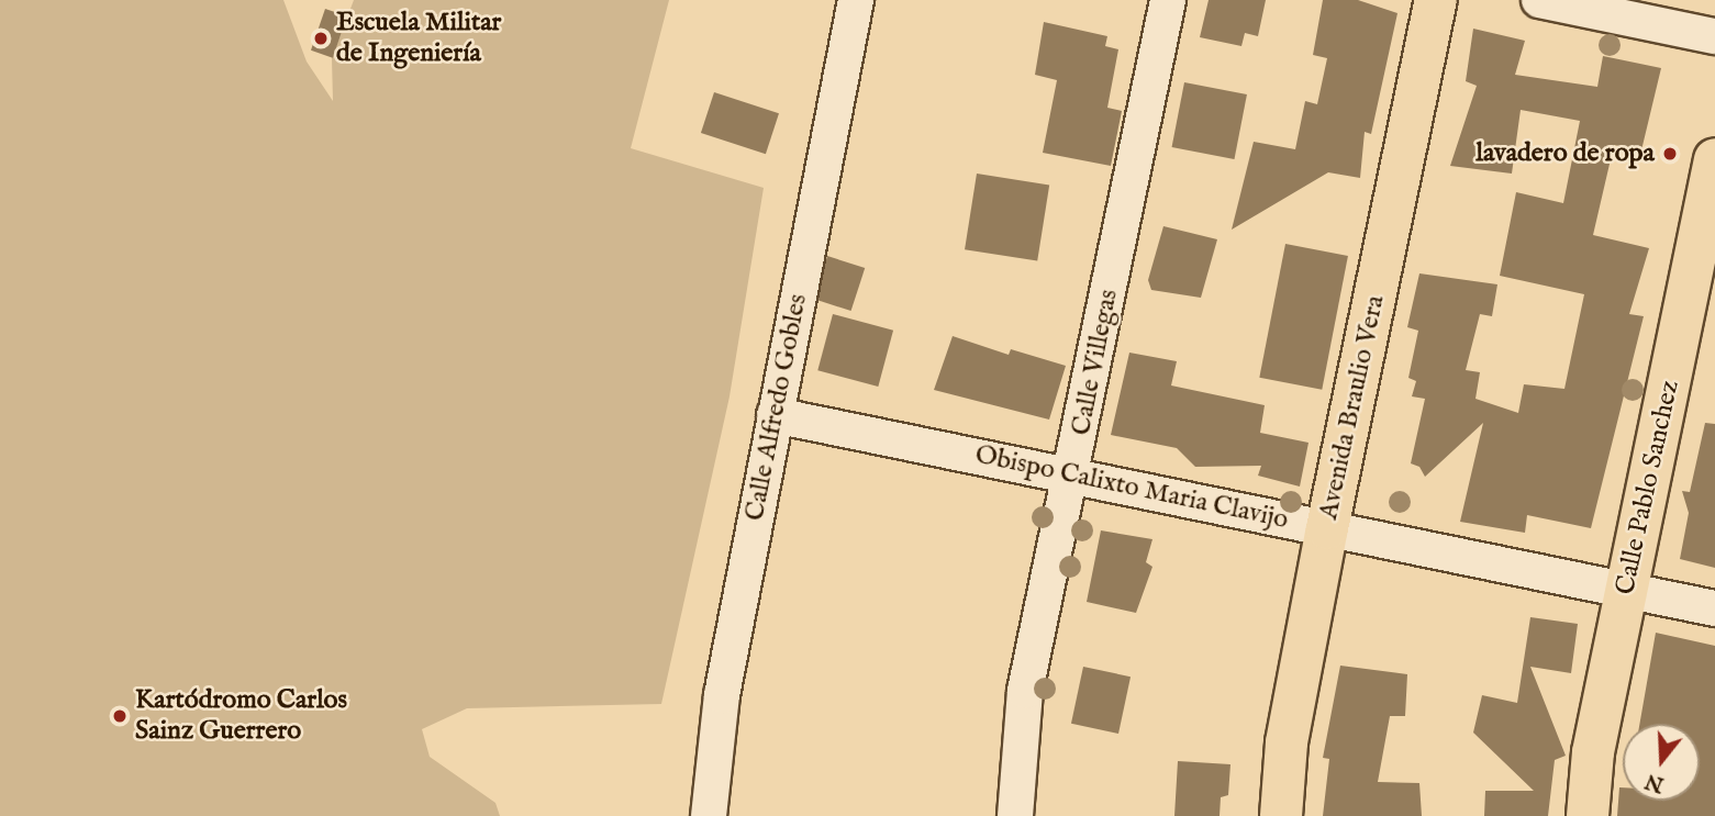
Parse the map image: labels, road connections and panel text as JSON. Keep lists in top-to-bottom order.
{
  "streets": {
    "main road": ["Avenida Braulio Vera", "Calle Pablo Sanchez"],
    "street": ["Calle Villegas", "Calle Alfredo Gobles", "Obispo Calixto Maria Clavijo"]
  },
  "crossings": [
    ["Calle Villegas", "Obispo Calixto Maria Clavijo"],
    ["Calle Alfredo Gobles", "Obispo Calixto Maria Clavijo"],
    ["Avenida Braulio Vera", "Obispo Calixto Maria Clavijo"],
    ["Obispo Calixto Maria Clavijo", "Calle Pablo Sanchez"]
  ],
  "places": ["Escuela Militar de Ingeniería", "lavadero de ropa", "Kartódromo Carlos Sainz Guerrero"],
  "north": "bottom"
}
